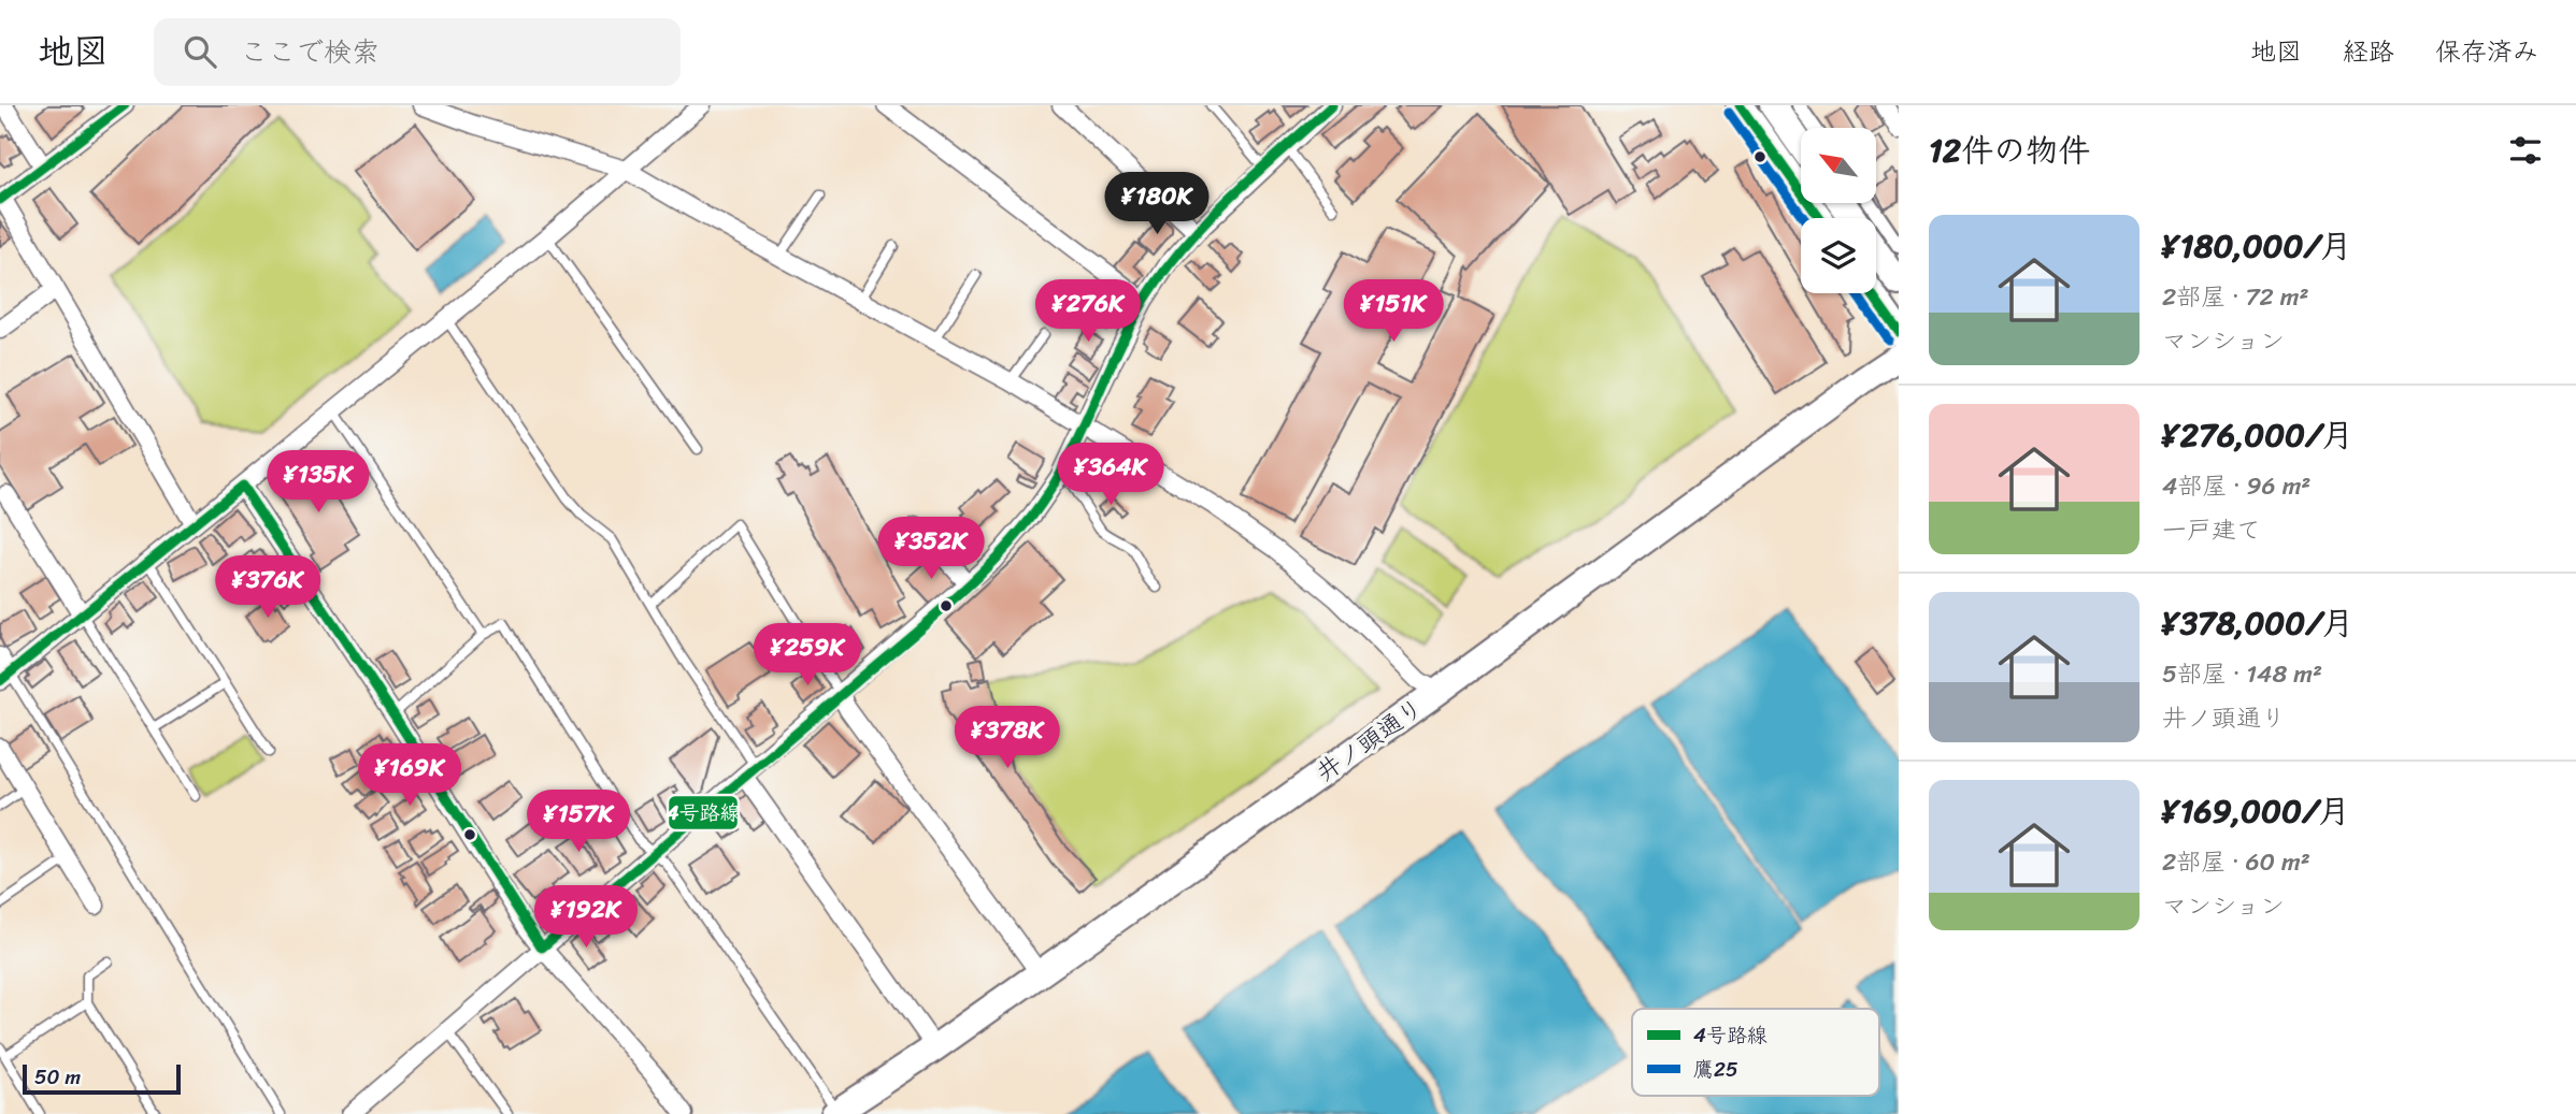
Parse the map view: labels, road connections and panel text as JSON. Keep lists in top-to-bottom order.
{
  "streets": {
    "main road": ["井ノ頭通り"]
  },
  "lines": ["transit line 4号路線", "transit line 鷹25"],
  "legend": ["4号路線", "鷹25"],
  "scale_bar": "50 m",
  "north": "top left",
  "page": {
    "header": "地図",
    "search": "ここで検索",
    "nav": ["地図", "経路", "保存済み"],
    "heading": "12件の物件",
    "price": [
      "¥180K",
      "¥276K",
      "¥151K",
      "¥364K",
      "¥135K",
      "¥352K",
      "¥376K",
      "¥259K",
      "¥378K",
      "¥169K",
      "¥157K",
      "¥192K"
    ],
    "list": [
      {
        "name": "¥180,000/月",
        "note": "2部屋 · 72 m² · マンション"
      },
      {
        "name": "¥276,000/月",
        "note": "4部屋 · 96 m² · 一戸建て"
      },
      {
        "name": "¥378,000/月",
        "note": "5部屋 · 148 m² · 井ノ頭通り"
      },
      {
        "name": "¥169,000/月",
        "note": "2部屋 · 60 m² · マンション"
      }
    ],
    "scale": "50 m"
  }
}
